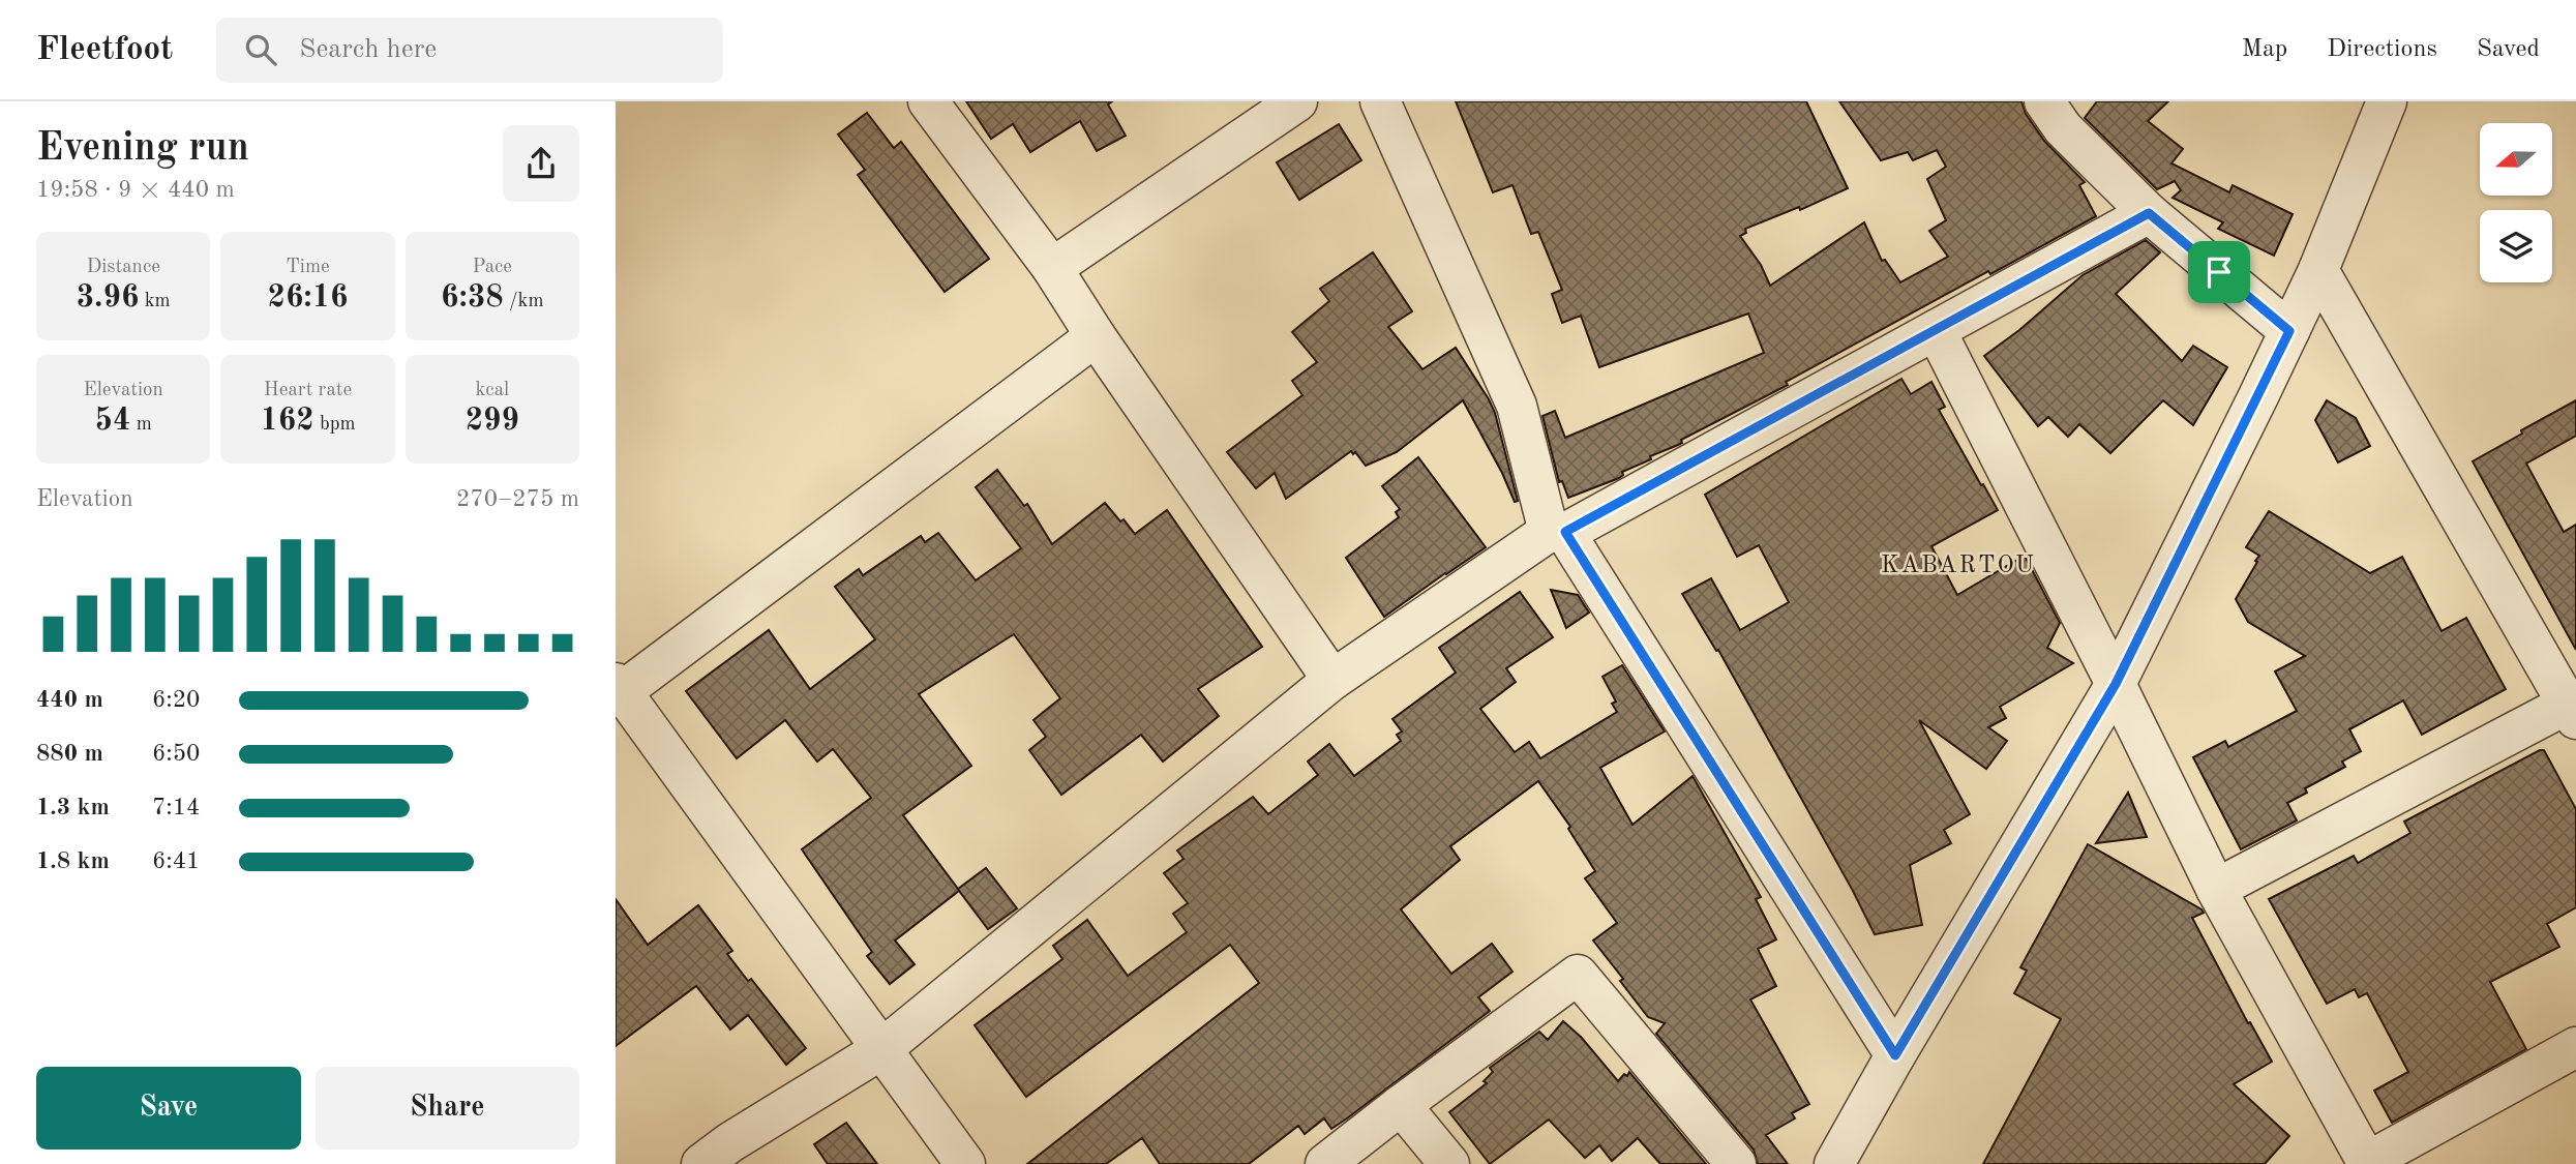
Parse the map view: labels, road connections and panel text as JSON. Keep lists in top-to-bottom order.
{
  "districts": ["KABARTOU"],
  "north": "left",
  "page": {
    "header": "Fleetfoot",
    "search": "Search here",
    "nav": ["Map", "Directions", "Saved"],
    "heading": ["Evening run", "19:58 · 9 × 440 m"],
    "stats": [
      ["Distance", "3.96 km"],
      ["Time", "26:16"],
      ["Pace", "6:38 /km"],
      ["Elevation", "54 m"],
      ["Heart rate", "162 bpm"],
      ["kcal", "299"]
    ],
    "chart": ["Elevation", "270–275 m"],
    "list": [
      {
        "name": "440 m",
        "note": "6:20"
      },
      {
        "name": "880 m",
        "note": "6:50"
      },
      {
        "name": "1.3 km",
        "note": "7:14"
      },
      {
        "name": "1.8 km",
        "note": "6:41"
      }
    ],
    "buttons": ["Save", "Share"]
  }
}
